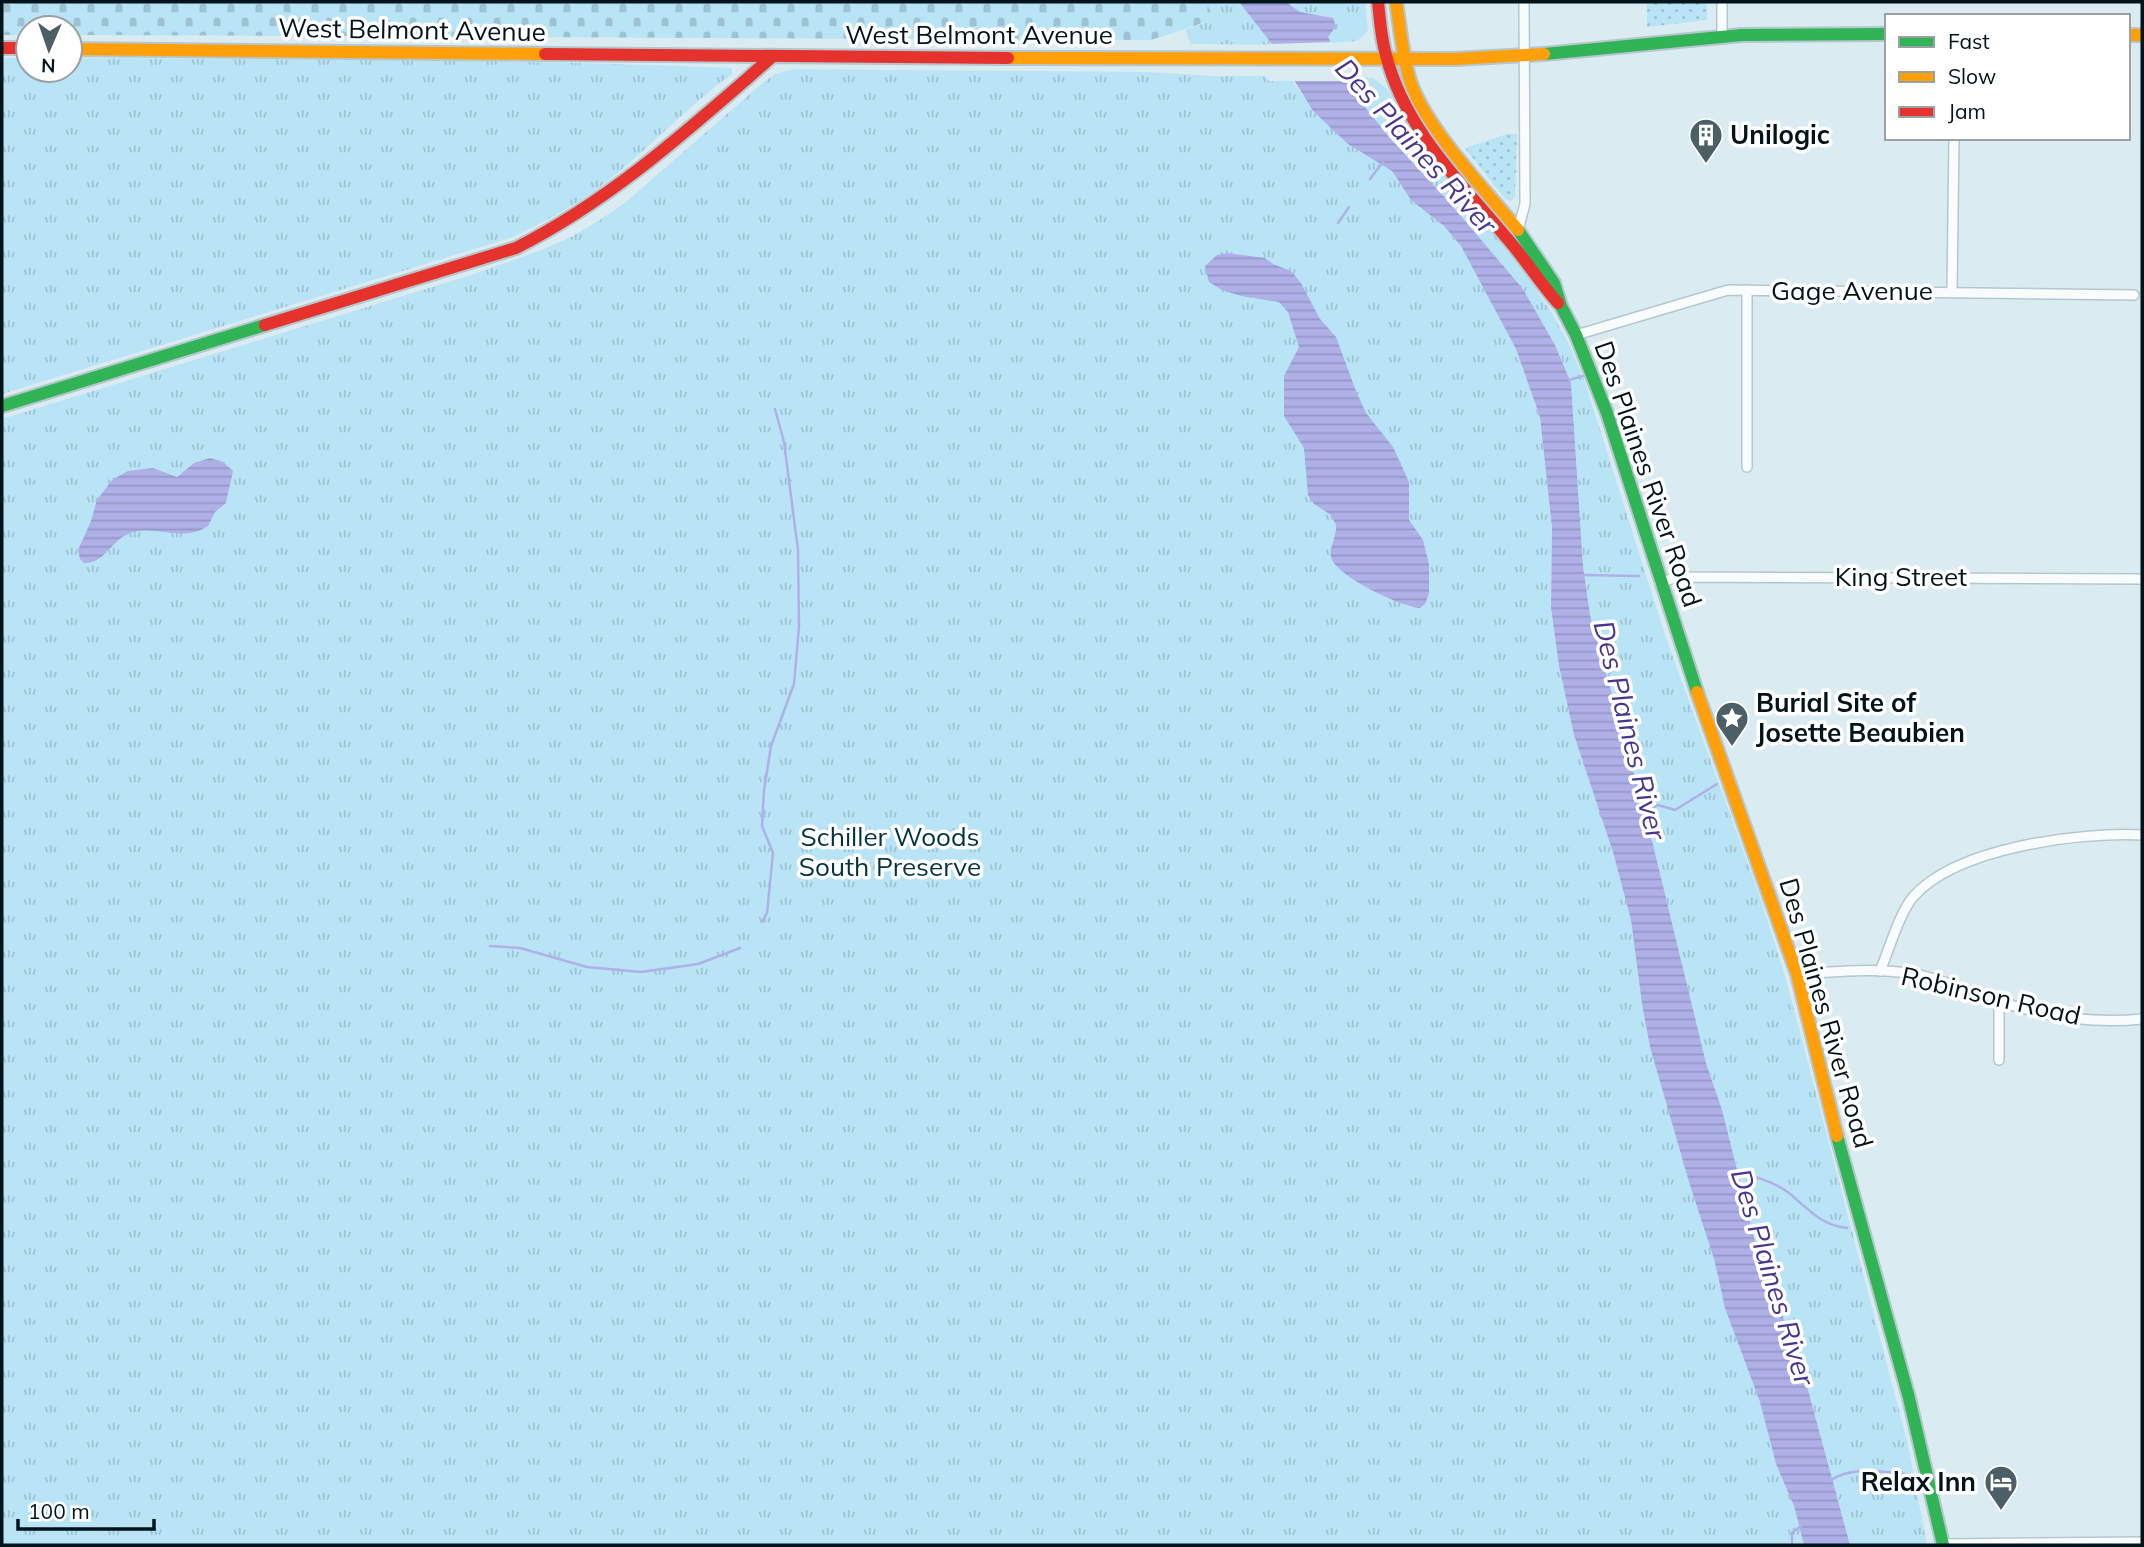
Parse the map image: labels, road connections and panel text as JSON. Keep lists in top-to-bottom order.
{
  "streets": {
    "main road": ["West Belmont Avenue", "Des Plaines River Road"],
    "street": ["Gage Avenue", "King Street", "Robinson Road"]
  },
  "crossings": [
    ["West Belmont Avenue", "Des Plaines River Road"],
    ["Gage Avenue", "Des Plaines River Road"],
    ["Des Plaines River Road", "King Street"],
    ["Des Plaines River Road", "Robinson Road"]
  ],
  "water": ["Des Plaines River"],
  "parks": ["Schiller Woods South Preserve"],
  "places": {
    "building": ["Unilogic"],
    "place": ["Burial Site of Josette Beaubien"],
    "hotel": ["Relax Inn"]
  },
  "legend": ["Fast", "Slow", "Jam"],
  "scale_bar": "100 m",
  "north": "bottom"
}
